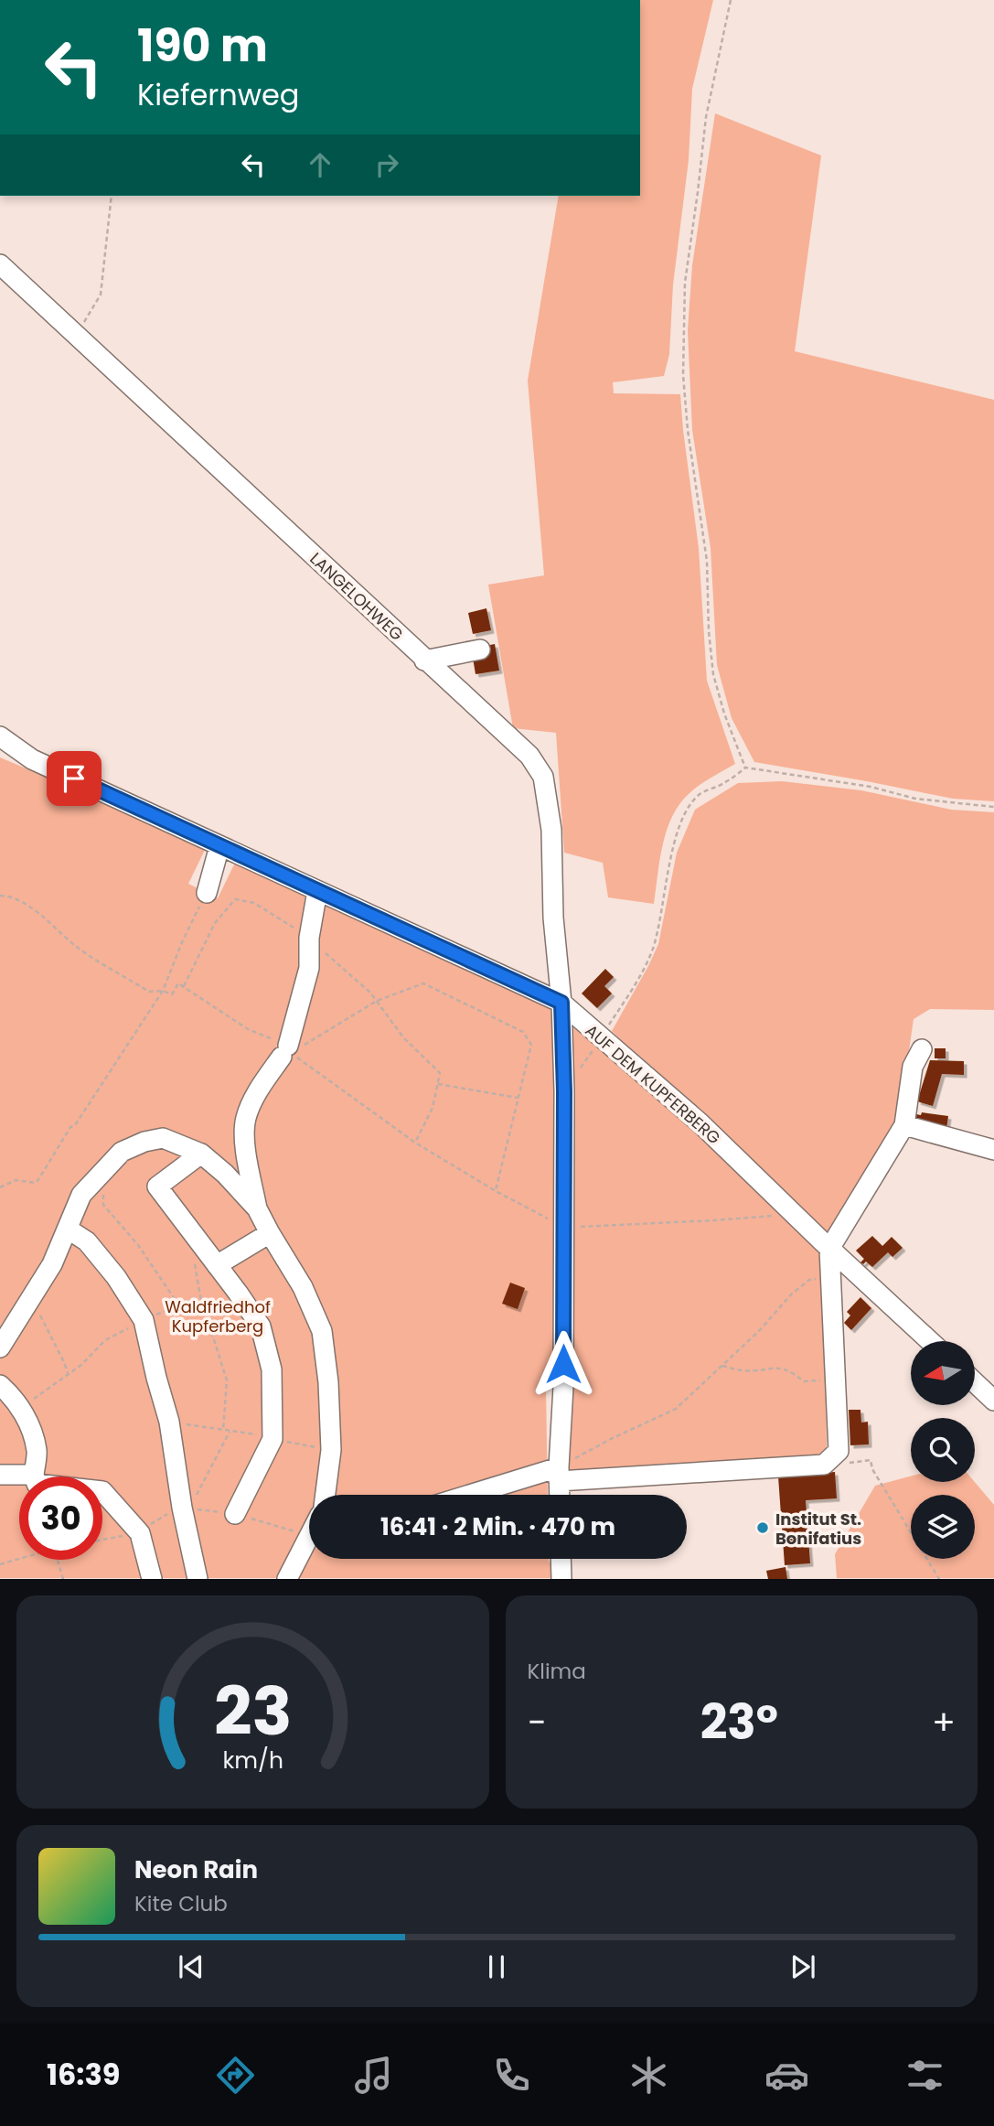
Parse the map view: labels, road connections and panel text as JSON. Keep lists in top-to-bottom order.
{
  "streets": {
    "street": ["LANGELOHWEG", "AUF DEM KUPFERBERG"]
  },
  "crossings": [
    ["LANGELOHWEG", "AUF DEM KUPFERBERG"]
  ],
  "parks": ["Waldfriedhof Kupferberg"],
  "places": ["Institut St. Bonifatius"],
  "north": "left",
  "page": {
    "turn": ["190 m", "Kiefernweg"],
    "limit": "30",
    "trip": "16:41 · 2 Min. · 470 m",
    "tile": "Klima",
    "heat": ["−", "23°", "+"],
    "song": ["Neon Rain", "Kite Club"],
    "tabs": "16:39",
    "gauge": ["23", "km/h"]
  }
}
